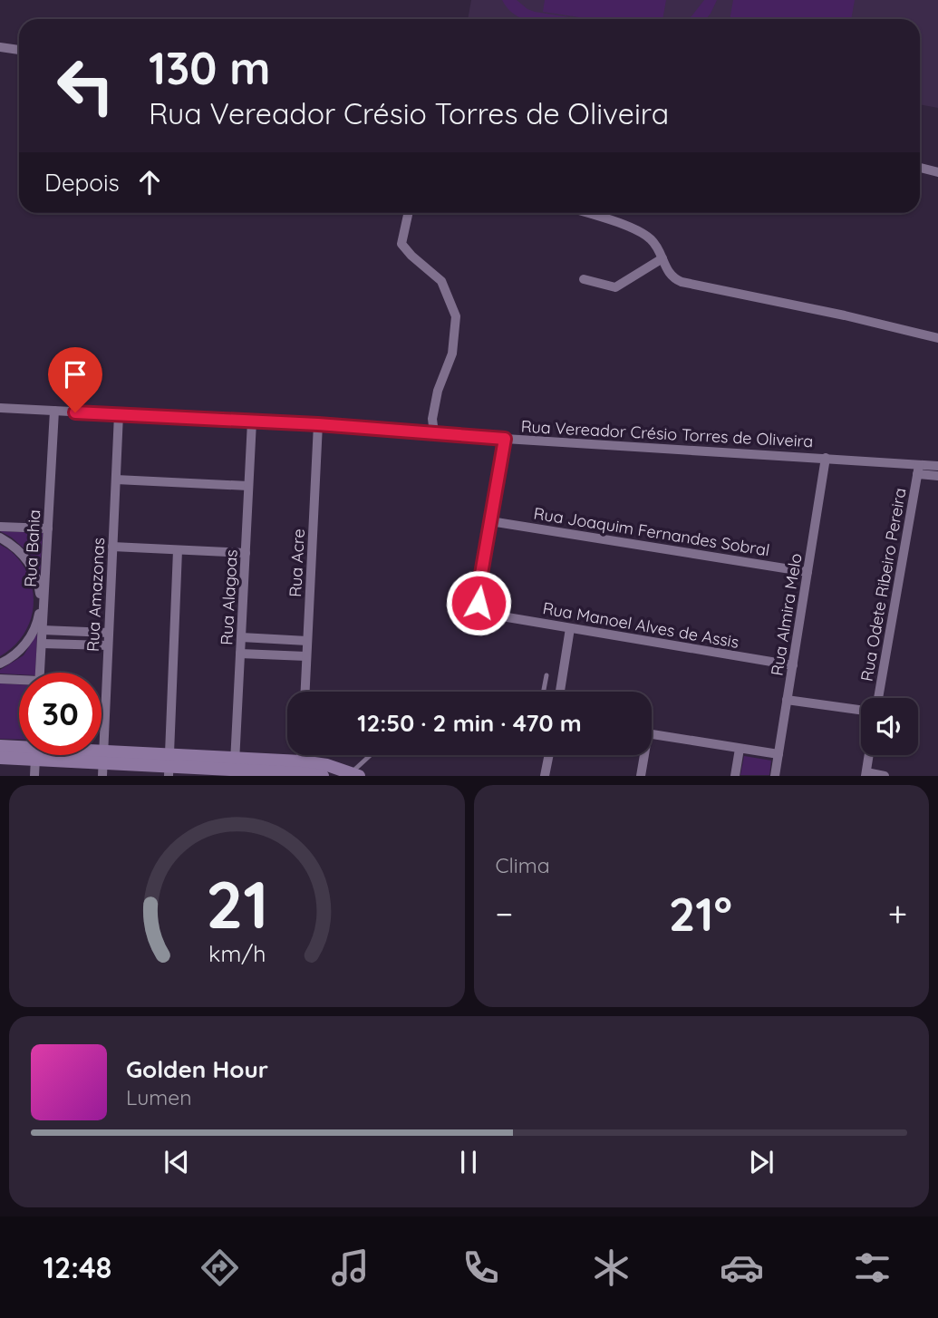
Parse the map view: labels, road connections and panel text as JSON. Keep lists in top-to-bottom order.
{
  "streets": {
    "street": [
      "Rua Vereador Crésio Torres de Oliveira",
      "Rua Joaquim Fernandes Sobral",
      "Rua Bahia",
      "Rua Acre",
      "Rua Odete Ribeiro Pereira",
      "Rua Amazonas",
      "Rua Alagoas",
      "Rua Almira Melo",
      "Rua Manoel Alves de Assis"
    ]
  },
  "crossings": [
    ["Rua Vereador Crésio Torres de Oliveira", "Rua Bahia"],
    ["Rua Vereador Crésio Torres de Oliveira", "Rua Acre"],
    ["Rua Vereador Crésio Torres de Oliveira", "Rua Odete Ribeiro Pereira"],
    ["Rua Vereador Crésio Torres de Oliveira", "Rua Amazonas"],
    ["Rua Vereador Crésio Torres de Oliveira", "Rua Alagoas"],
    ["Rua Vereador Crésio Torres de Oliveira", "Rua Almira Melo"],
    ["Rua Joaquim Fernandes Sobral", "Rua Almira Melo"],
    ["Rua Joaquim Fernandes Sobral", "Rua Manoel Alves de Assis"],
    ["Rua Almira Melo", "Rua Manoel Alves de Assis"]
  ],
  "page": {
    "turn": ["130 m", "Rua Vereador Crésio Torres de Oliveira"],
    "then": "Depois",
    "limit": "30",
    "trip": "12:50 · 2 min · 470 m",
    "tile": "Clima",
    "heat": ["−", "21°", "+"],
    "song": ["Golden Hour", "Lumen"],
    "tabs": "12:48",
    "gauge": ["21", "km/h"]
  }
}
